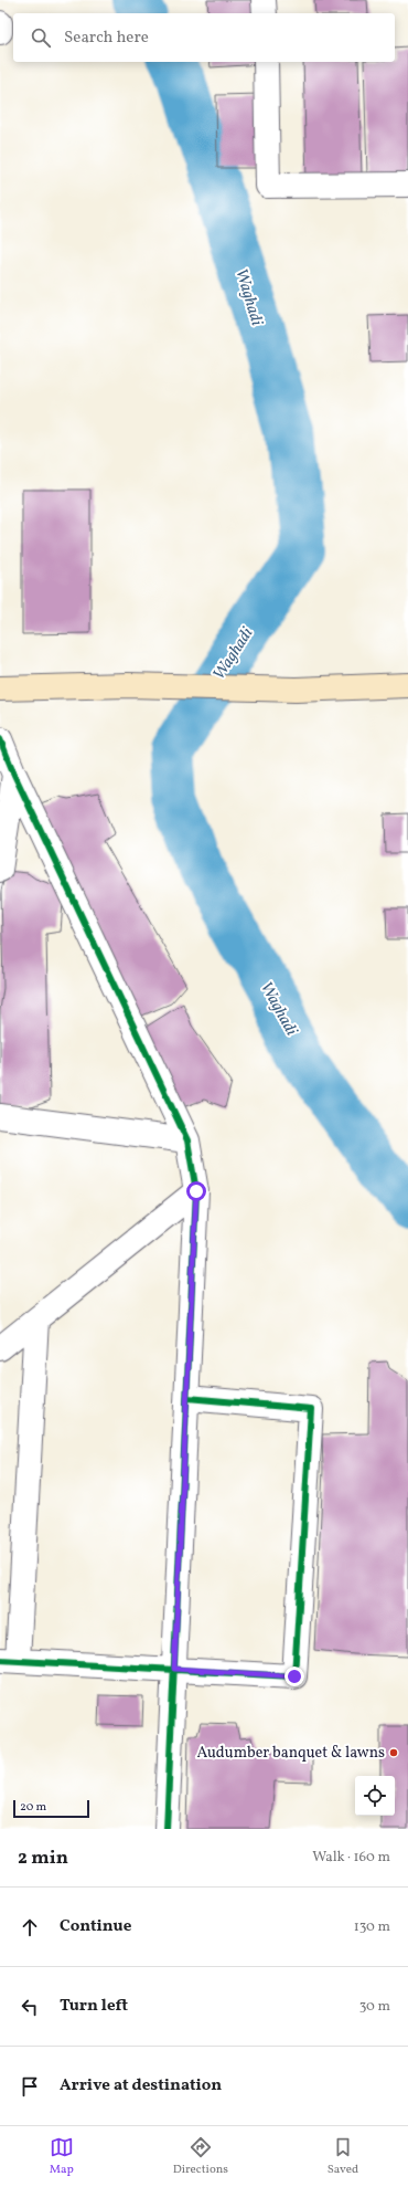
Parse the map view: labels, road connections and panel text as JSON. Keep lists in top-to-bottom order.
{
  "water": ["Waghadi"],
  "places": ["Audumber banquet & lawns"],
  "scale_bar": "20 m",
  "page": {
    "search": "Search here",
    "scale": "20 m",
    "heading": ["2 min", "Walk · 160 m"],
    "list": [
      ["Continue", "130 m"],
      ["Turn left", "30 m"],
      "Arrive at destination"
    ],
    "nav": ["Map", "Directions", "Saved"]
  }
}
